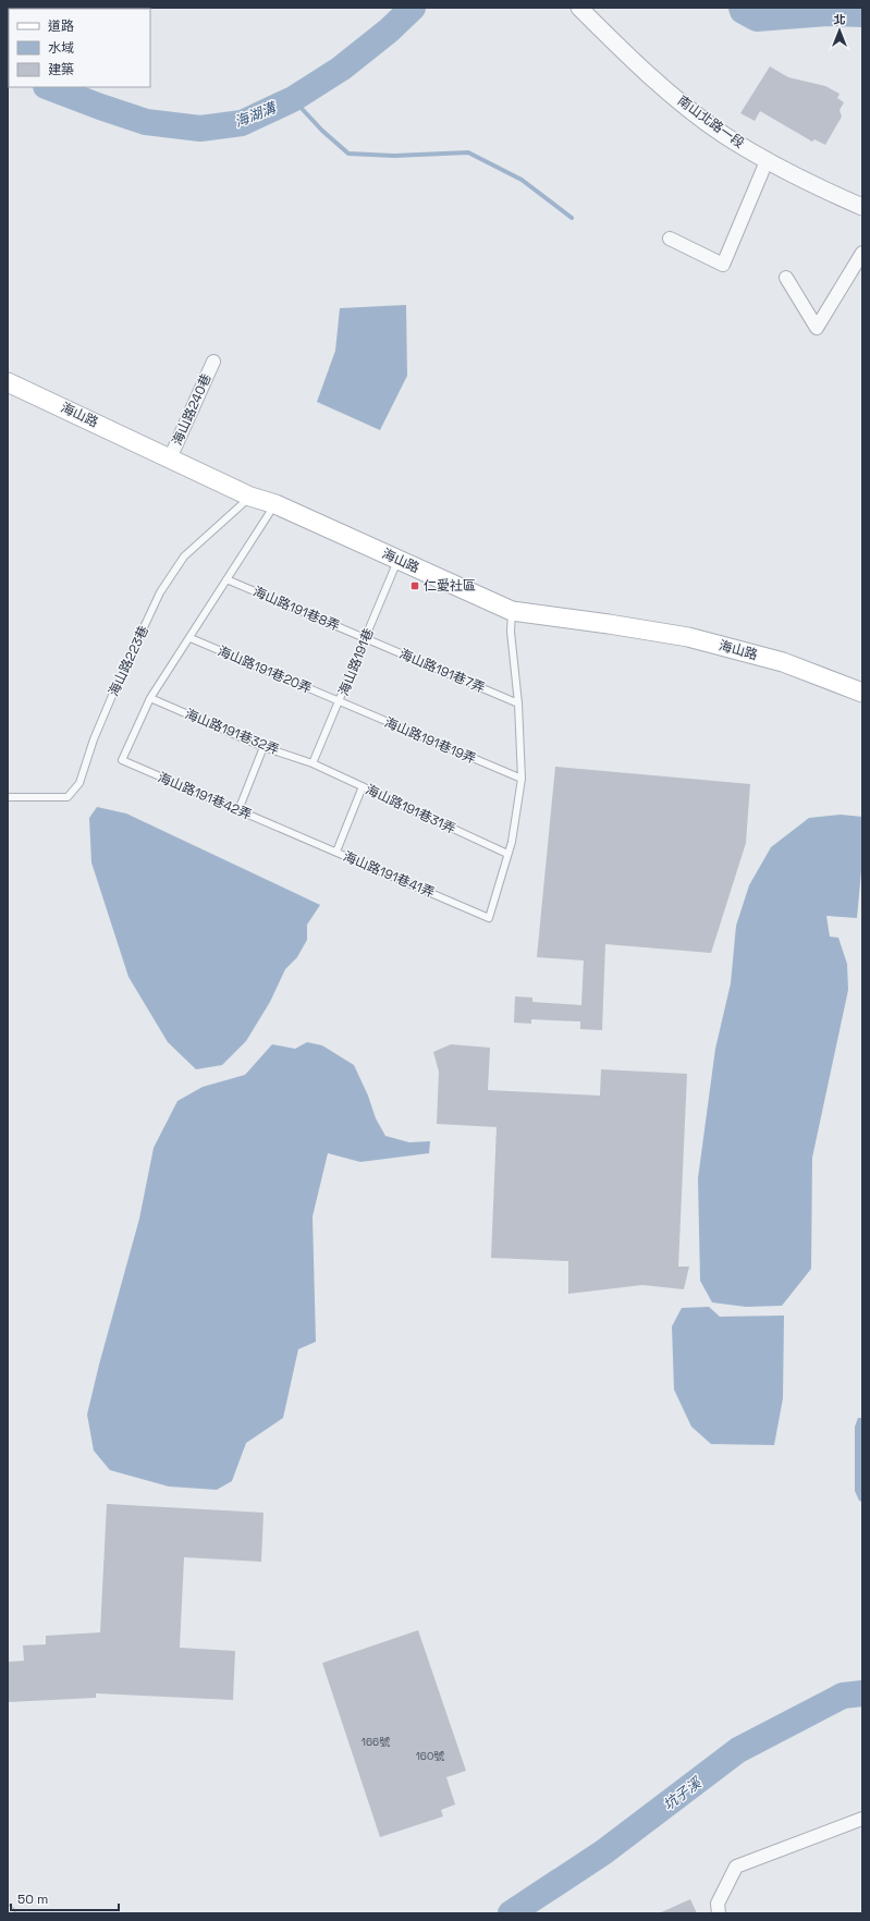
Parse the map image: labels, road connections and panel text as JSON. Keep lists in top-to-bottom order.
{
  "streets": {
    "main road": ["海山路"],
    "street": ["南山北路一段", "海山路240巷"],
    "lane": [
      "海山路191巷8弄",
      "海山路223巷",
      "海山路191巷",
      "海山路191巷20弄",
      "海山路191巷7弄",
      "海山路191巷32弄",
      "海山路191巷19弄",
      "海山路191巷42弄",
      "海山路191巷31弄",
      "海山路191巷41弄"
    ]
  },
  "crossings": [
    ["海山路240巷", "海山路"],
    ["海山路", "海山路223巷"],
    ["海山路", "海山路191巷"],
    ["海山路191巷8弄", "海山路191巷"],
    ["海山路191巷8弄", "海山路191巷7弄"],
    ["海山路191巷", "海山路191巷20弄"],
    ["海山路191巷", "海山路191巷7弄"],
    ["海山路191巷", "海山路191巷32弄"],
    ["海山路191巷", "海山路191巷19弄"],
    ["海山路191巷", "海山路191巷31弄"],
    ["海山路191巷20弄", "海山路191巷19弄"],
    ["海山路191巷32弄", "海山路191巷42弄"],
    ["海山路191巷32弄", "海山路191巷31弄"],
    ["海山路191巷42弄", "海山路191巷41弄"],
    ["海山路191巷31弄", "海山路191巷41弄"]
  ],
  "water": ["海湖溝", "坑子溪"],
  "places": {
    "transit": ["仁愛社區"]
  },
  "house_numbers": ["166號", "160號"],
  "legend": ["道路", "水域", "建築"],
  "scale_bar": "50 m",
  "north": "top"
}
